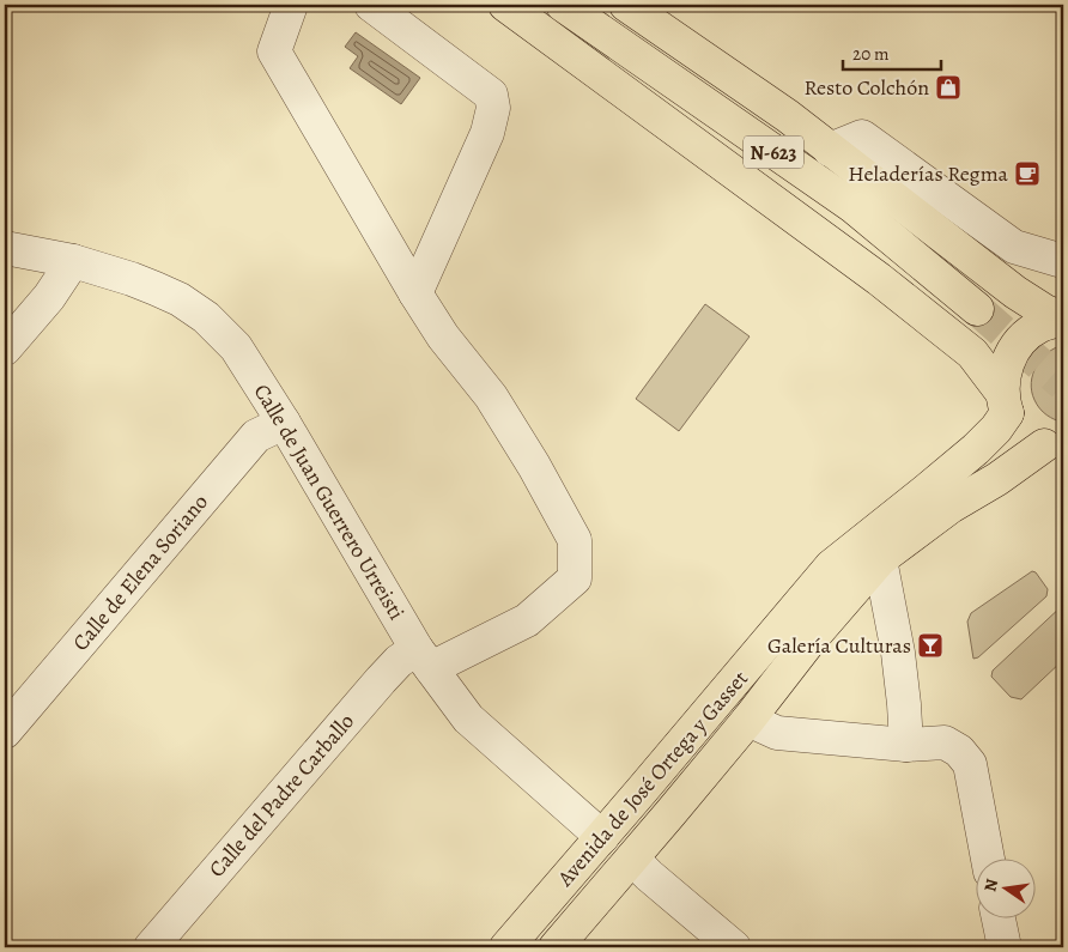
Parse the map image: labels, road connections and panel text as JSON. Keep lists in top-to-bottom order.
{
  "streets": {
    "main road": ["N-623", "Avenida de José Ortega y Gasset"],
    "street": ["Calle de Juan Guerrero Urreisti", "Calle de Elena Soriano", "Calle del Padre Carballo"]
  },
  "crossings": [
    ["Calle de Juan Guerrero Urreisti", "Calle de Elena Soriano"],
    ["Calle de Juan Guerrero Urreisti", "Avenida de José Ortega y Gasset"],
    ["Calle de Juan Guerrero Urreisti", "Calle del Padre Carballo"]
  ],
  "places": {
    "shop": ["Resto Colchón"],
    "cafe": ["Heladerías Regma"],
    "bar": ["Galería Culturas"]
  },
  "scale_bar": "20 m",
  "north": "left"
}
